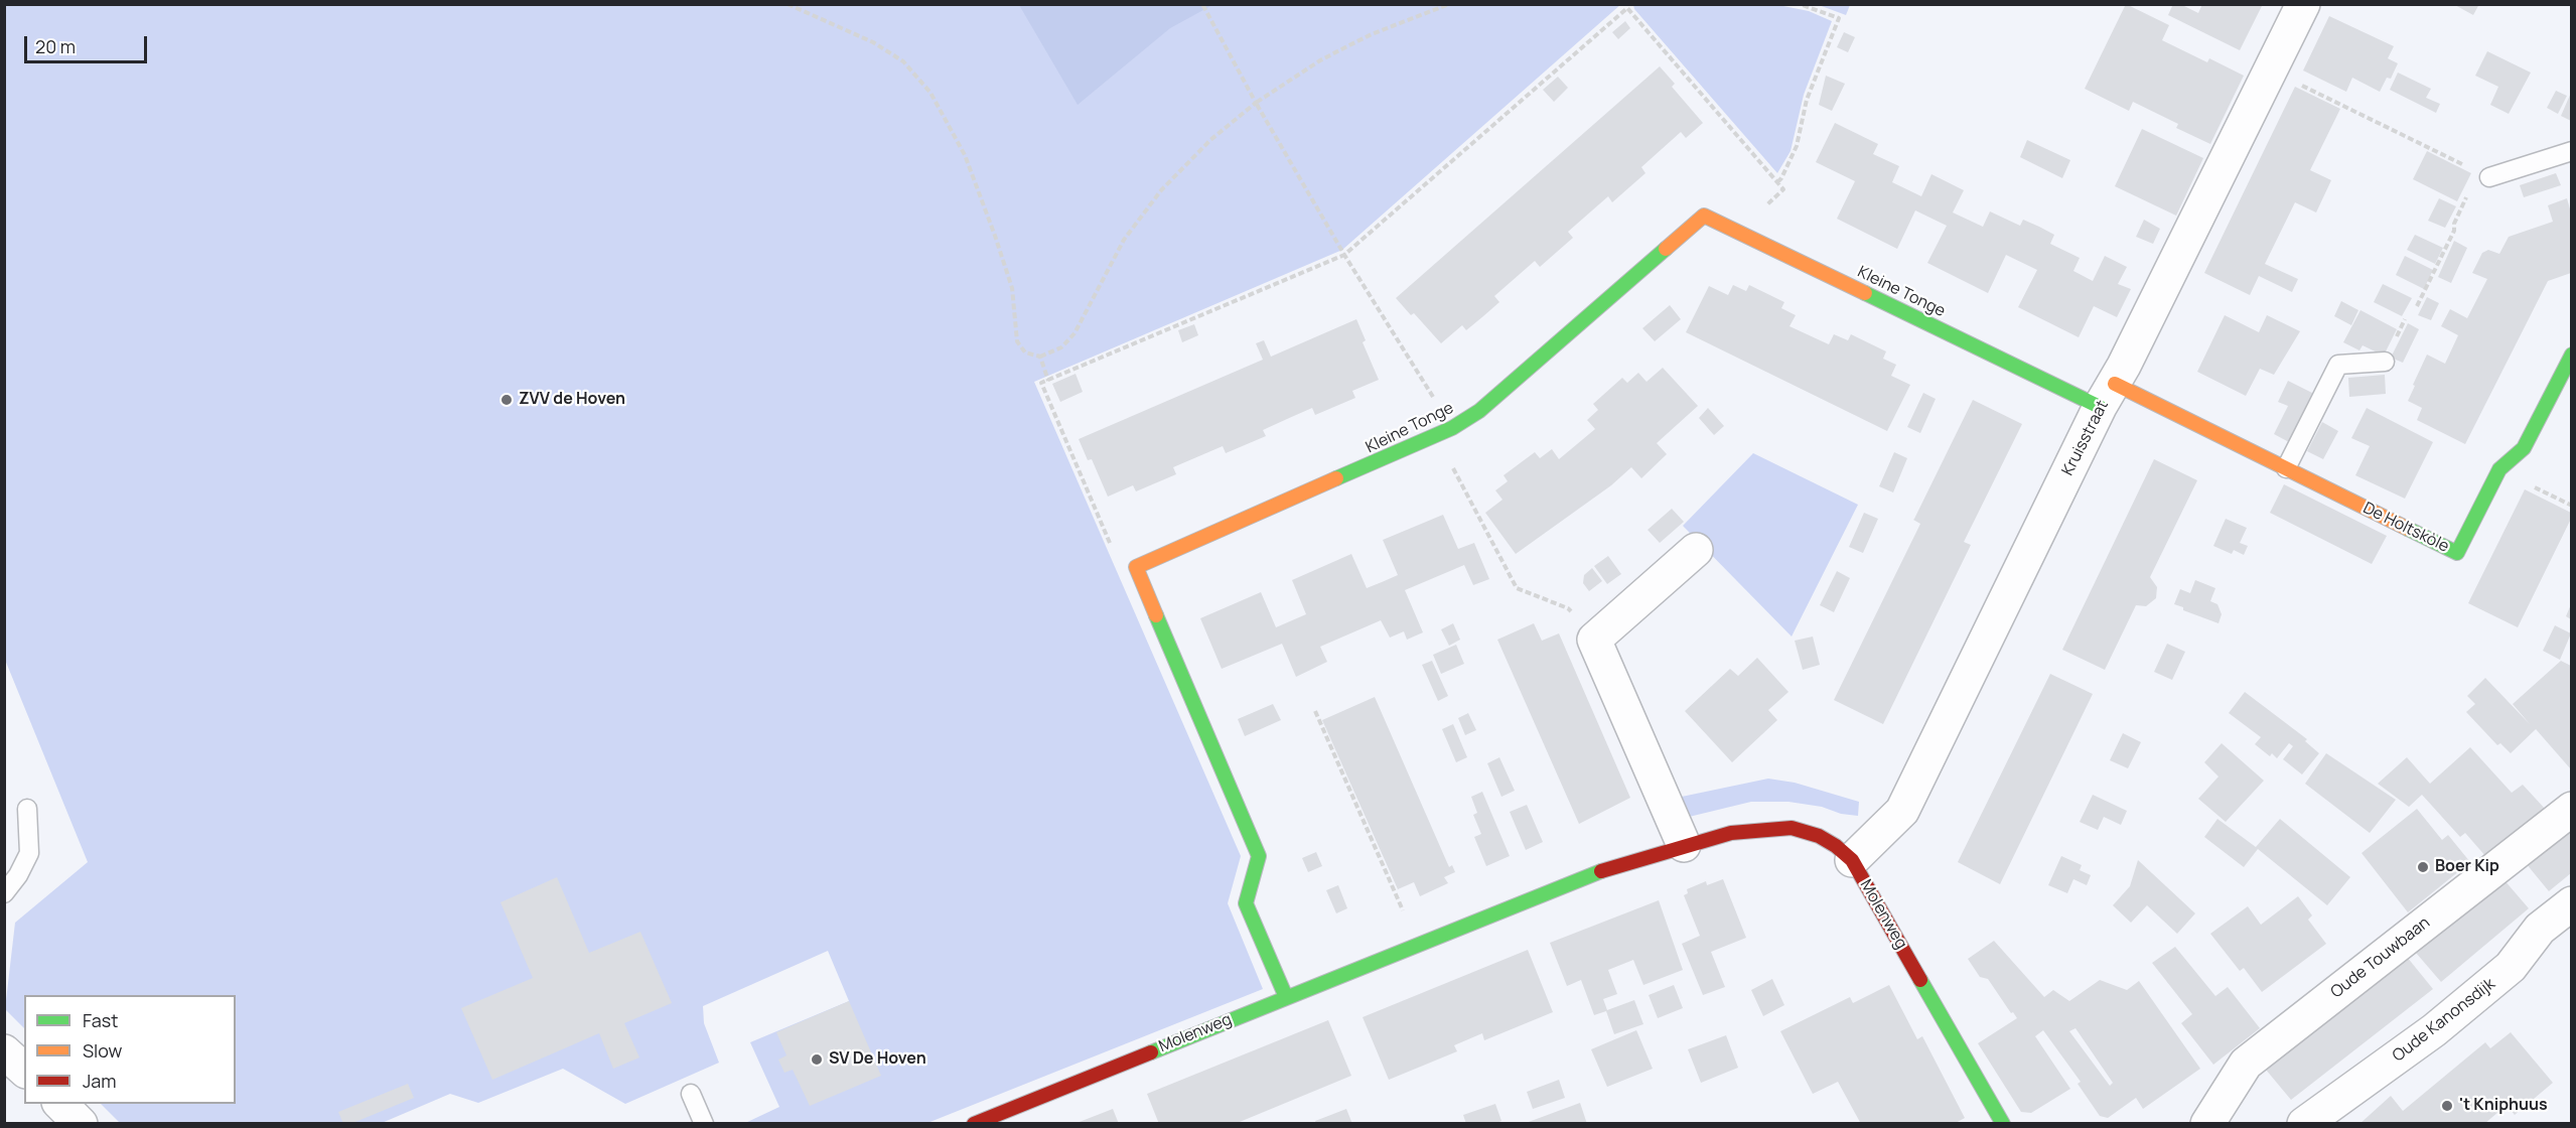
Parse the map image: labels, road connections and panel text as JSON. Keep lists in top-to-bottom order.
{
  "streets": {
    "street": [
      "Kleine Tonge",
      "Kruisstraat",
      "De Holtskòle",
      "Molenweg",
      "Oude Touwbaan",
      "Oude Kanonsdijk"
    ]
  },
  "crossings": [
    ["Kleine Tonge", "Kruisstraat"],
    ["Kleine Tonge", "De Holtskòle"],
    ["Kruisstraat", "De Holtskòle"],
    ["Kruisstraat", "Molenweg"]
  ],
  "places": [
    "ZVV de Hoven",
    "Boer Kip",
    "SV De Hoven",
    "'t Kniphuus"
  ],
  "legend": ["Fast", "Slow", "Jam"],
  "scale_bar": "20 m"
}
